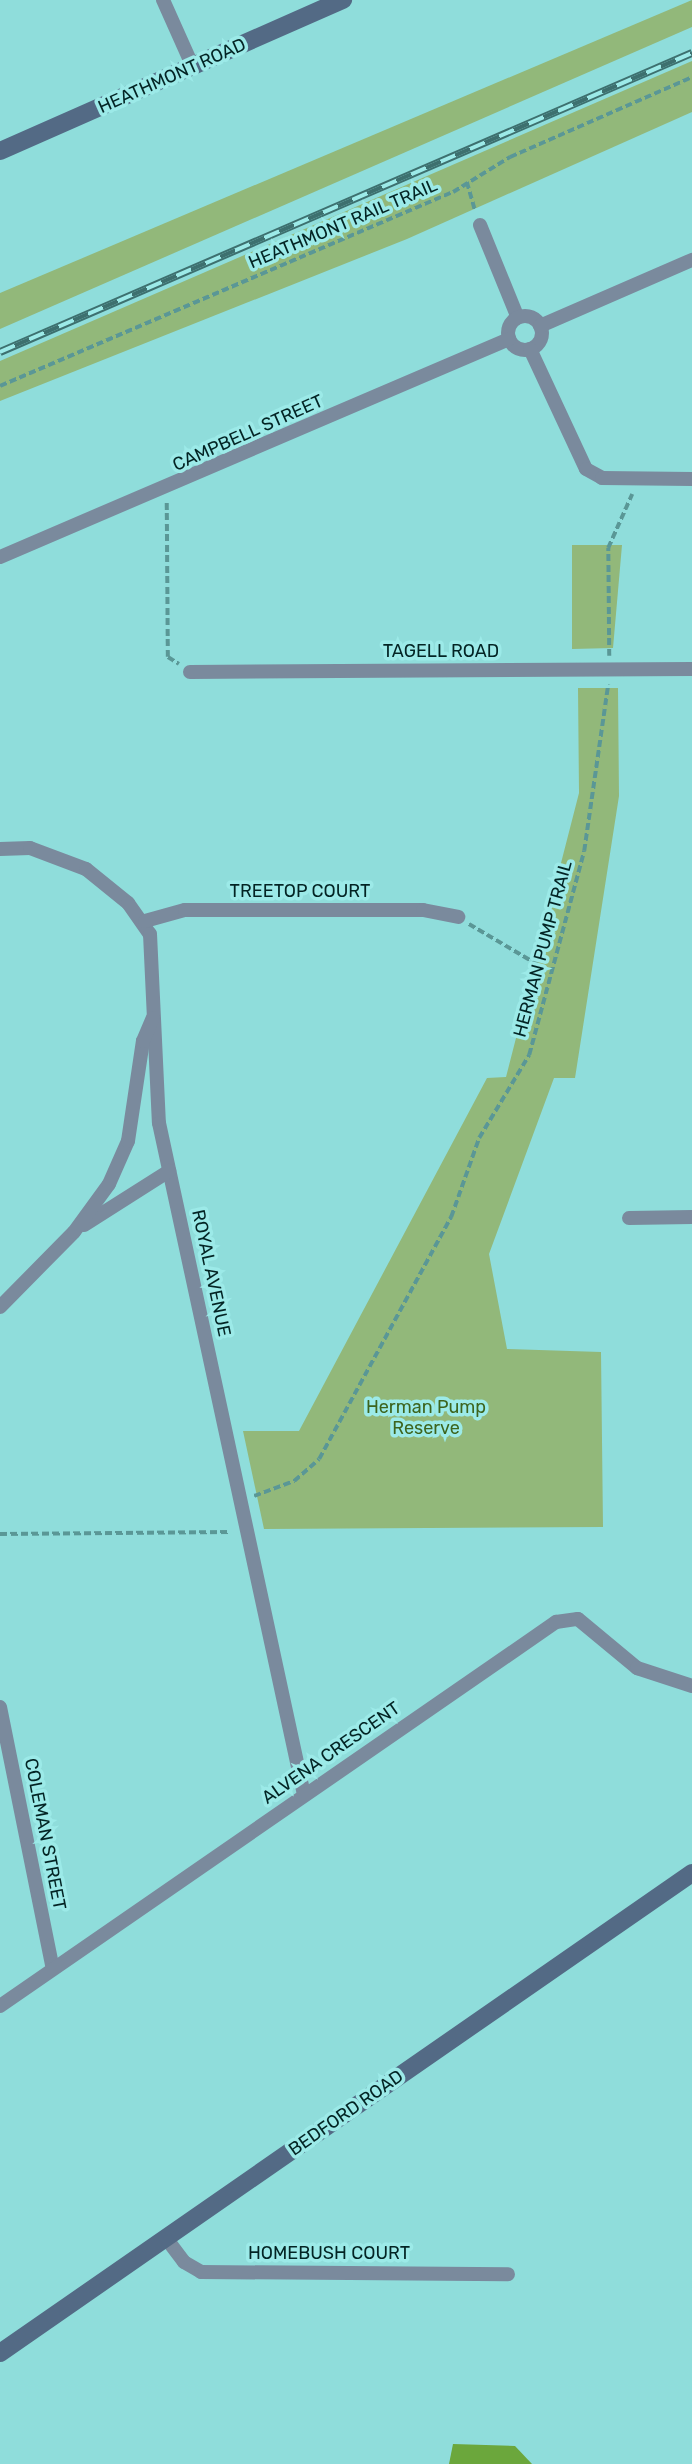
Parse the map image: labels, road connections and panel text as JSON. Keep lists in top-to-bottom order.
{
  "streets": {
    "main road": ["HEATHMONT ROAD", "BEDFORD ROAD"],
    "street": [
      "CAMPBELL STREET",
      "TAGELL ROAD",
      "TREETOP COURT",
      "ROYAL AVENUE",
      "ALVENA CRESCENT",
      "COLEMAN STREET",
      "HOMEBUSH COURT"
    ],
    "path": ["HEATHMONT RAIL TRAIL", "HERMAN PUMP TRAIL"]
  },
  "crossings": [
    ["TAGELL ROAD", "HERMAN PUMP TRAIL"],
    ["TREETOP COURT", "ROYAL AVENUE"],
    ["HERMAN PUMP TRAIL", "ROYAL AVENUE"],
    ["ROYAL AVENUE", "ALVENA CRESCENT"],
    ["ALVENA CRESCENT", "COLEMAN STREET"],
    ["BEDFORD ROAD", "HOMEBUSH COURT"]
  ],
  "parks": ["Herman Pump Reserve"]
}
